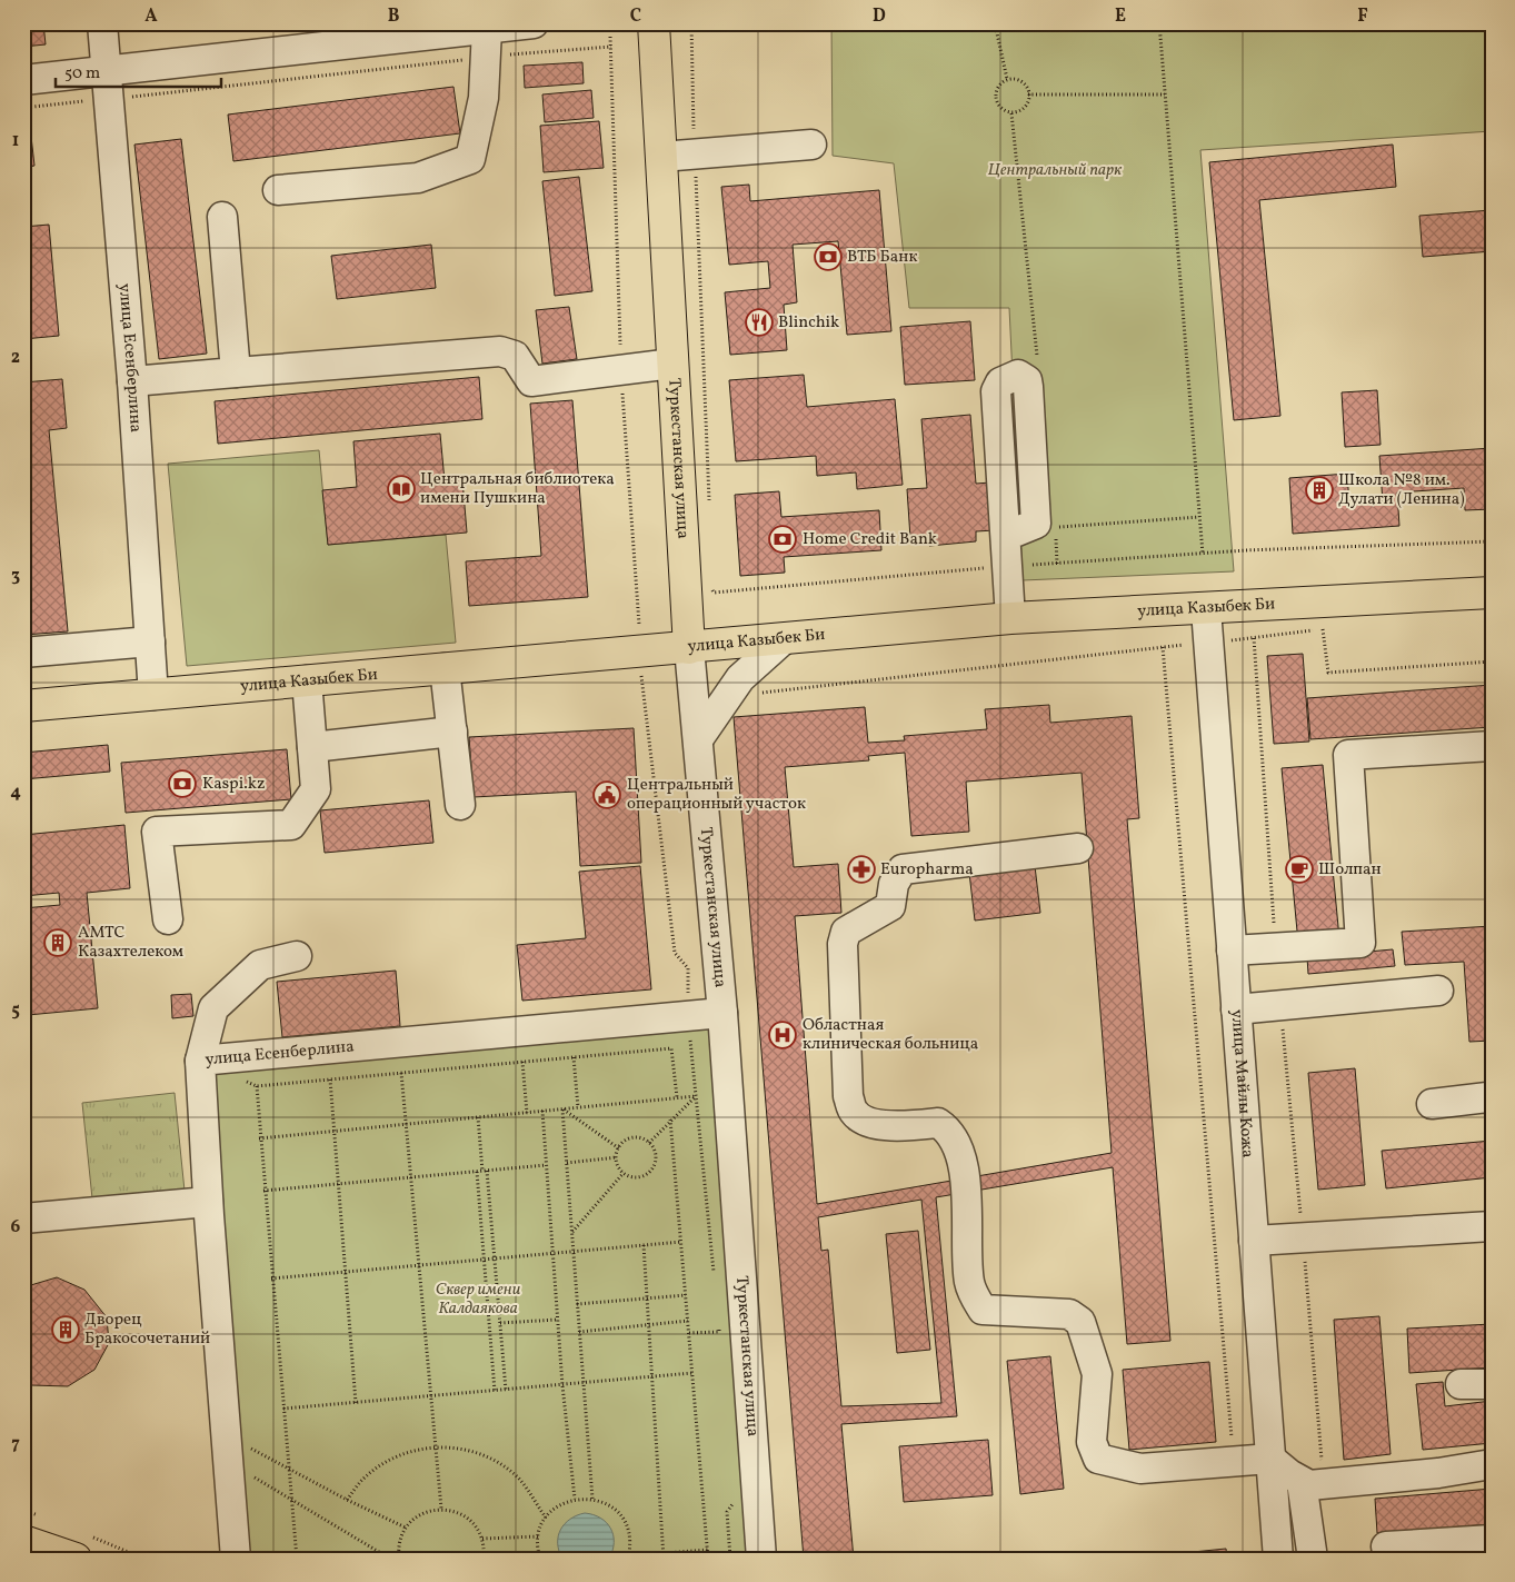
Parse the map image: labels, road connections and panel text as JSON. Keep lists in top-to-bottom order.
{
  "streets": {
    "main road": ["Туркестанская улица", "улица Казыбек Би"],
    "street": ["улица Есенберлина", "улица Майлы Кожа"]
  },
  "crossings": [
    ["улица Есенберлина", "Туркестанская улица"],
    ["улица Есенберлина", "улица Казыбек Би"],
    ["Туркестанская улица", "улица Казыбек Би"],
    ["улица Казыбек Би", "улица Майлы Кожа"]
  ],
  "parks": ["Центральный парк", "Сквер имени Калдаякова"],
  "places": {
    "bank": ["ВТБ Банк", "Home Credit Bank", "Kaspi.kz"],
    "restaurant": ["Blinchik"],
    "library": ["Центральная библиотека имени Пушкина"],
    "building": ["Школа №8 им. Дулати (Ленина)", "АМТС Казахтелеком", "Дворец Бракосочетаний"],
    "public building": ["Центральный операционный участок"],
    "pharmacy": ["Europharma"],
    "cafe": ["Шолпан"],
    "hospital": ["Областная клиническая больница"]
  },
  "scale_bar": "50 m",
  "grid": {
    "columns": [
      "A",
      "B",
      "C",
      "D",
      "E",
      "F"
    ],
    "rows": [
      "1",
      "2",
      "3",
      "4",
      "5",
      "6",
      "7"
    ]
  }
}
